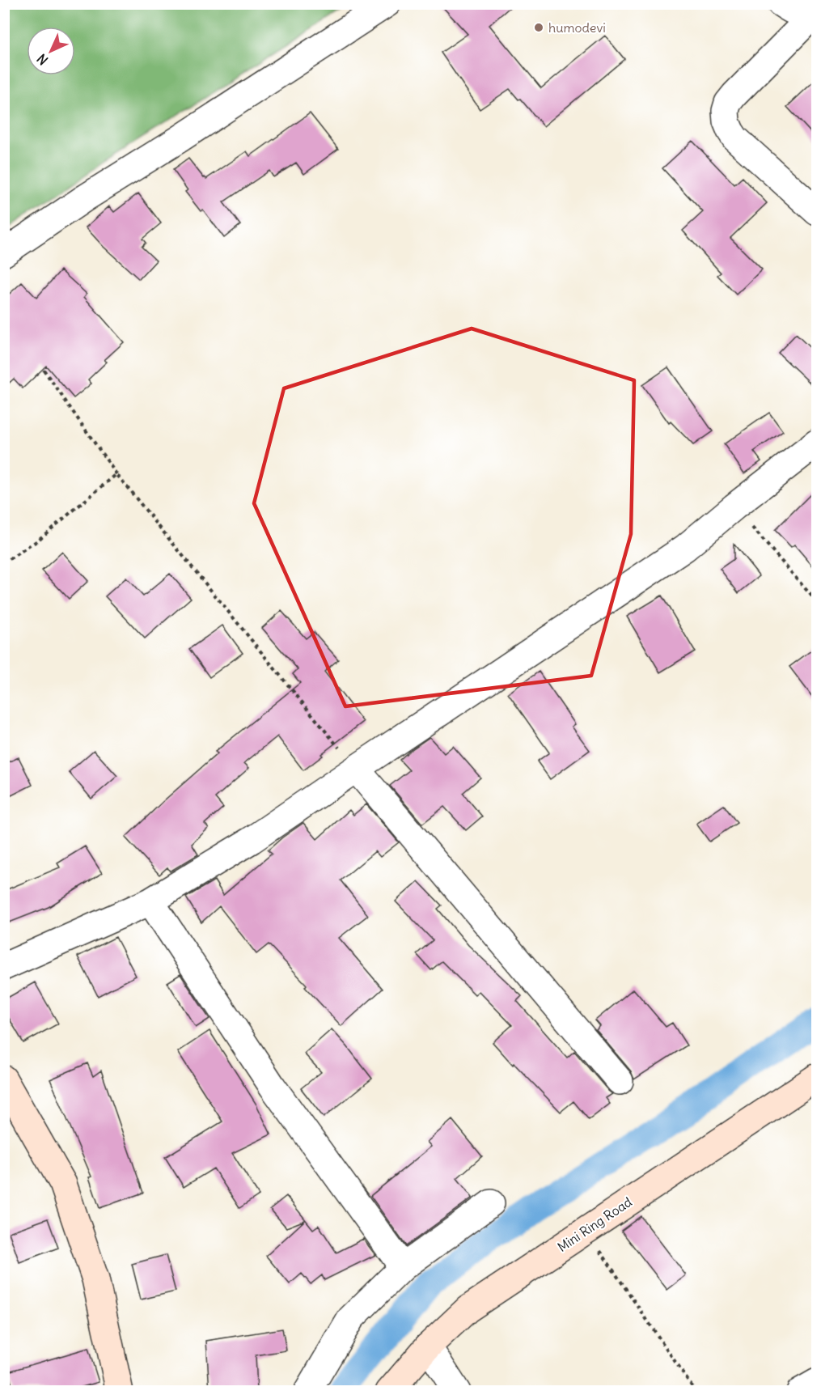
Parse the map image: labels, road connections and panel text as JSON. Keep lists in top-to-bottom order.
{
  "streets": {
    "main road": ["Mini Ring Road"]
  },
  "places": ["humodevi"],
  "north": "bottom left"
}
